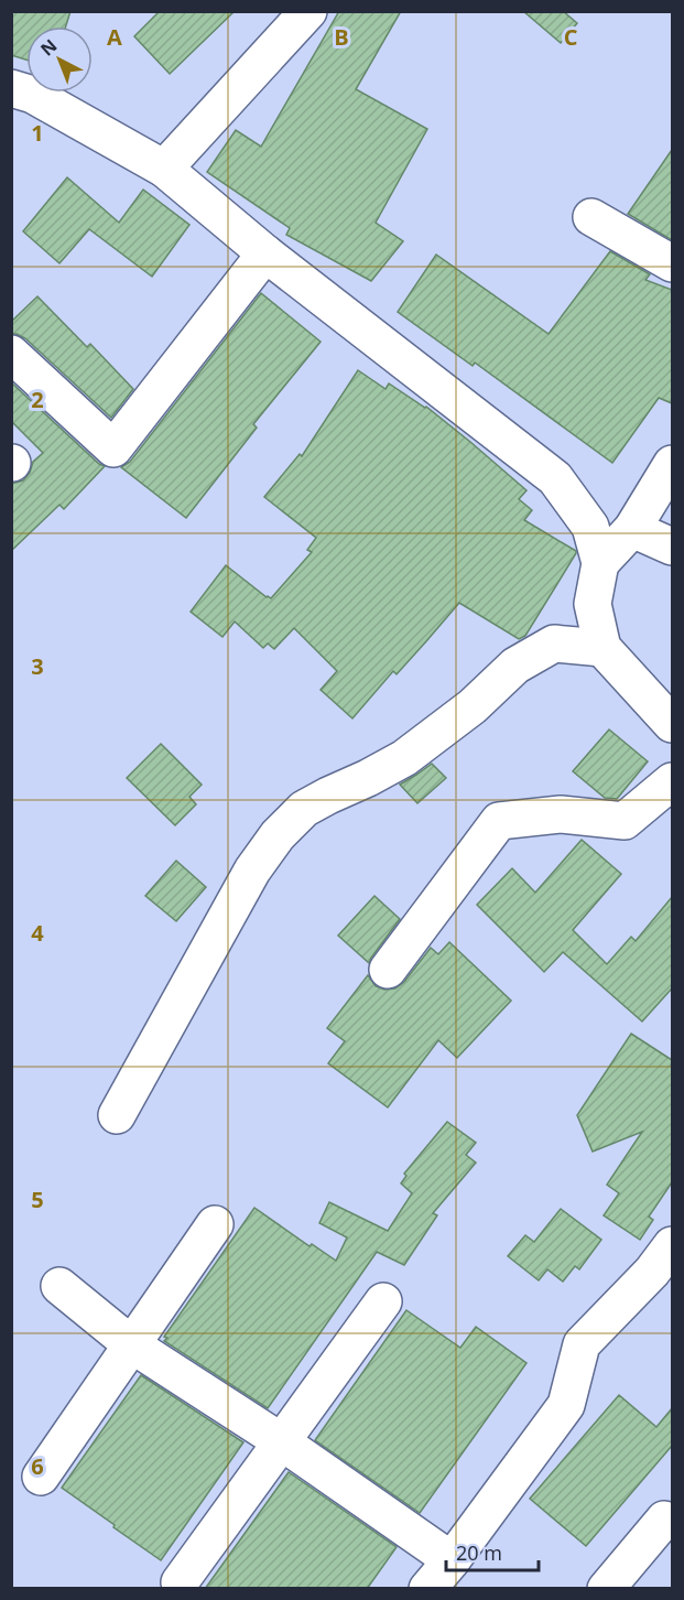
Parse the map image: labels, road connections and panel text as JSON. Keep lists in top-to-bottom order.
{
  "scale_bar": "20 m",
  "north": "top left",
  "grid": {
    "columns": ["A", "B", "C"],
    "rows": [
      "1",
      "2",
      "3",
      "4",
      "5",
      "6"
    ]
  }
}
